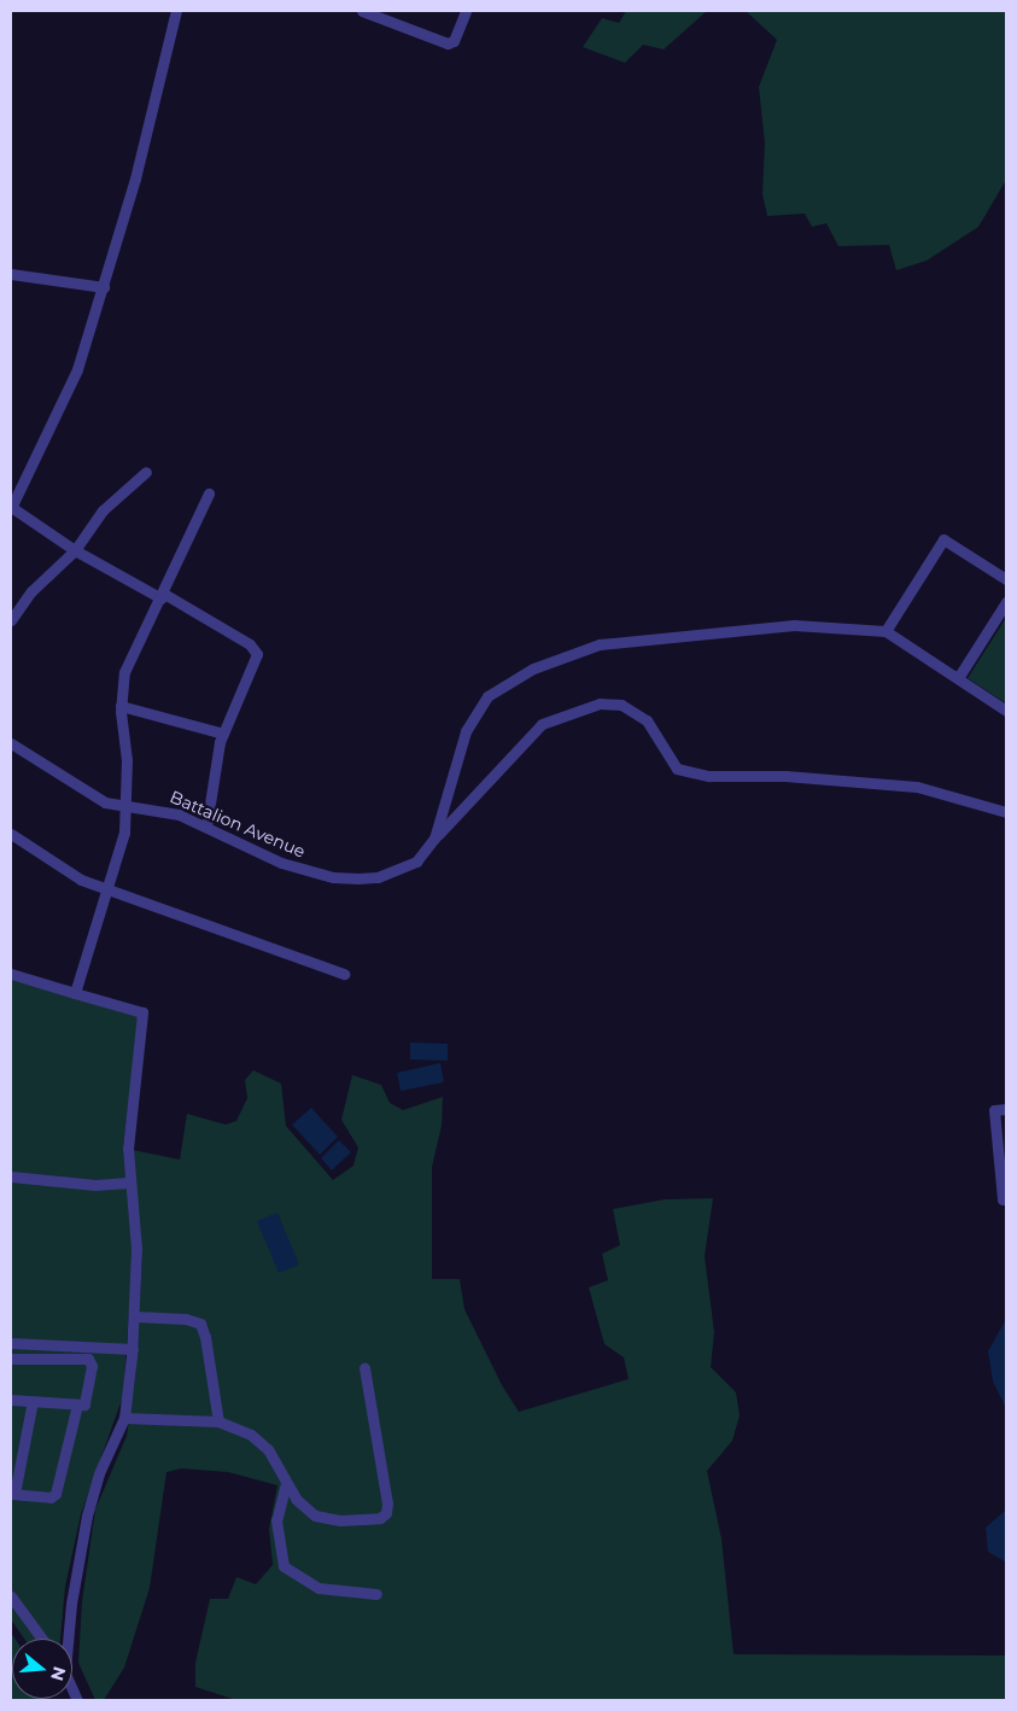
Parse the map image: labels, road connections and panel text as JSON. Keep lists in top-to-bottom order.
{
  "streets": {
    "street": ["Battalion Avenue"]
  },
  "north": "right"
}
